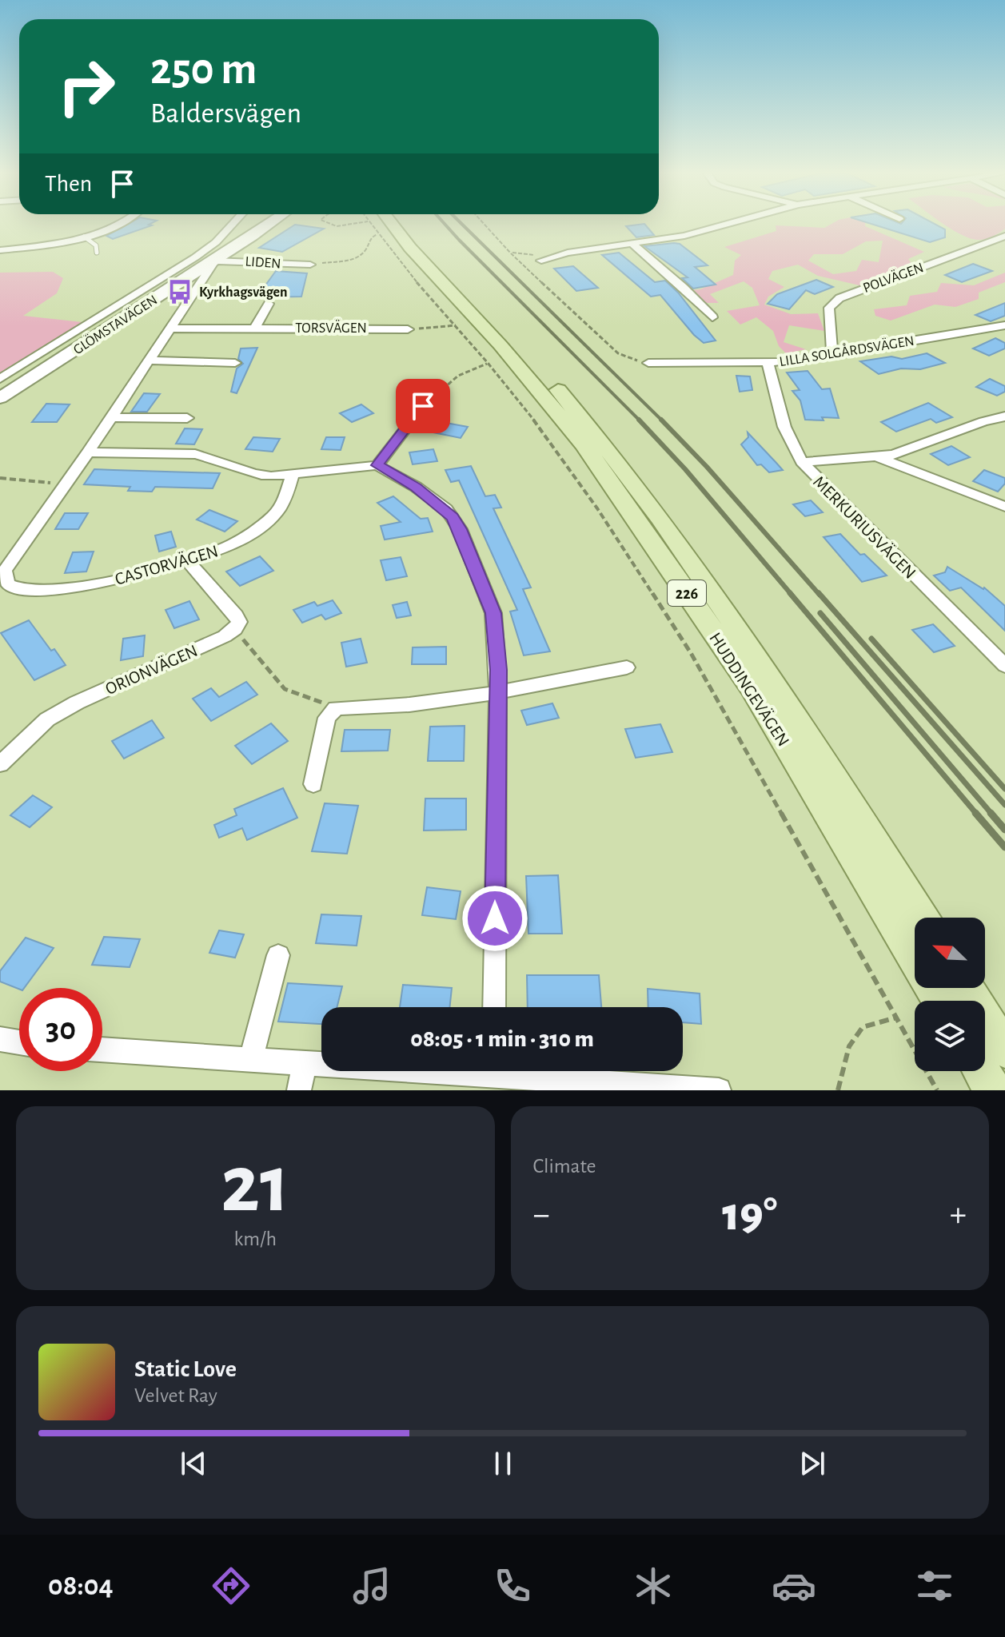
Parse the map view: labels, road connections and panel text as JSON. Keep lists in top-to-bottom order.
{
  "streets": {
    "main road": ["GLÖMSTAVÄGEN", "226", "HUDDINGEVÄGEN"],
    "street": [
      "LIDEN",
      "POLVÄGEN",
      "TORSVÄGEN",
      "LILLA SOLGÅRDSVÄGEN",
      "MERKURIUSVÄGEN",
      "CASTORVÄGEN",
      "ORIONVÄGEN"
    ]
  },
  "crossings": [
    ["LIDEN", "GLÖMSTAVÄGEN"],
    ["POLVÄGEN", "LILLA SOLGÅRDSVÄGEN"],
    ["LILLA SOLGÅRDSVÄGEN", "MERKURIUSVÄGEN"]
  ],
  "places": {
    "bus stop": ["Kyrkhagsvägen"]
  },
  "north": "top left",
  "page": {
    "turn": ["250 m", "Baldersvägen"],
    "then": "Then",
    "limit": "30",
    "trip": "08:05 · 1 min · 310 m",
    "tile": [
      ["21", "km/h"],
      "Climate"
    ],
    "heat": ["−", "19°", "+"],
    "song": ["Static Love", "Velvet Ray"],
    "tabs": "08:04"
  }
}
